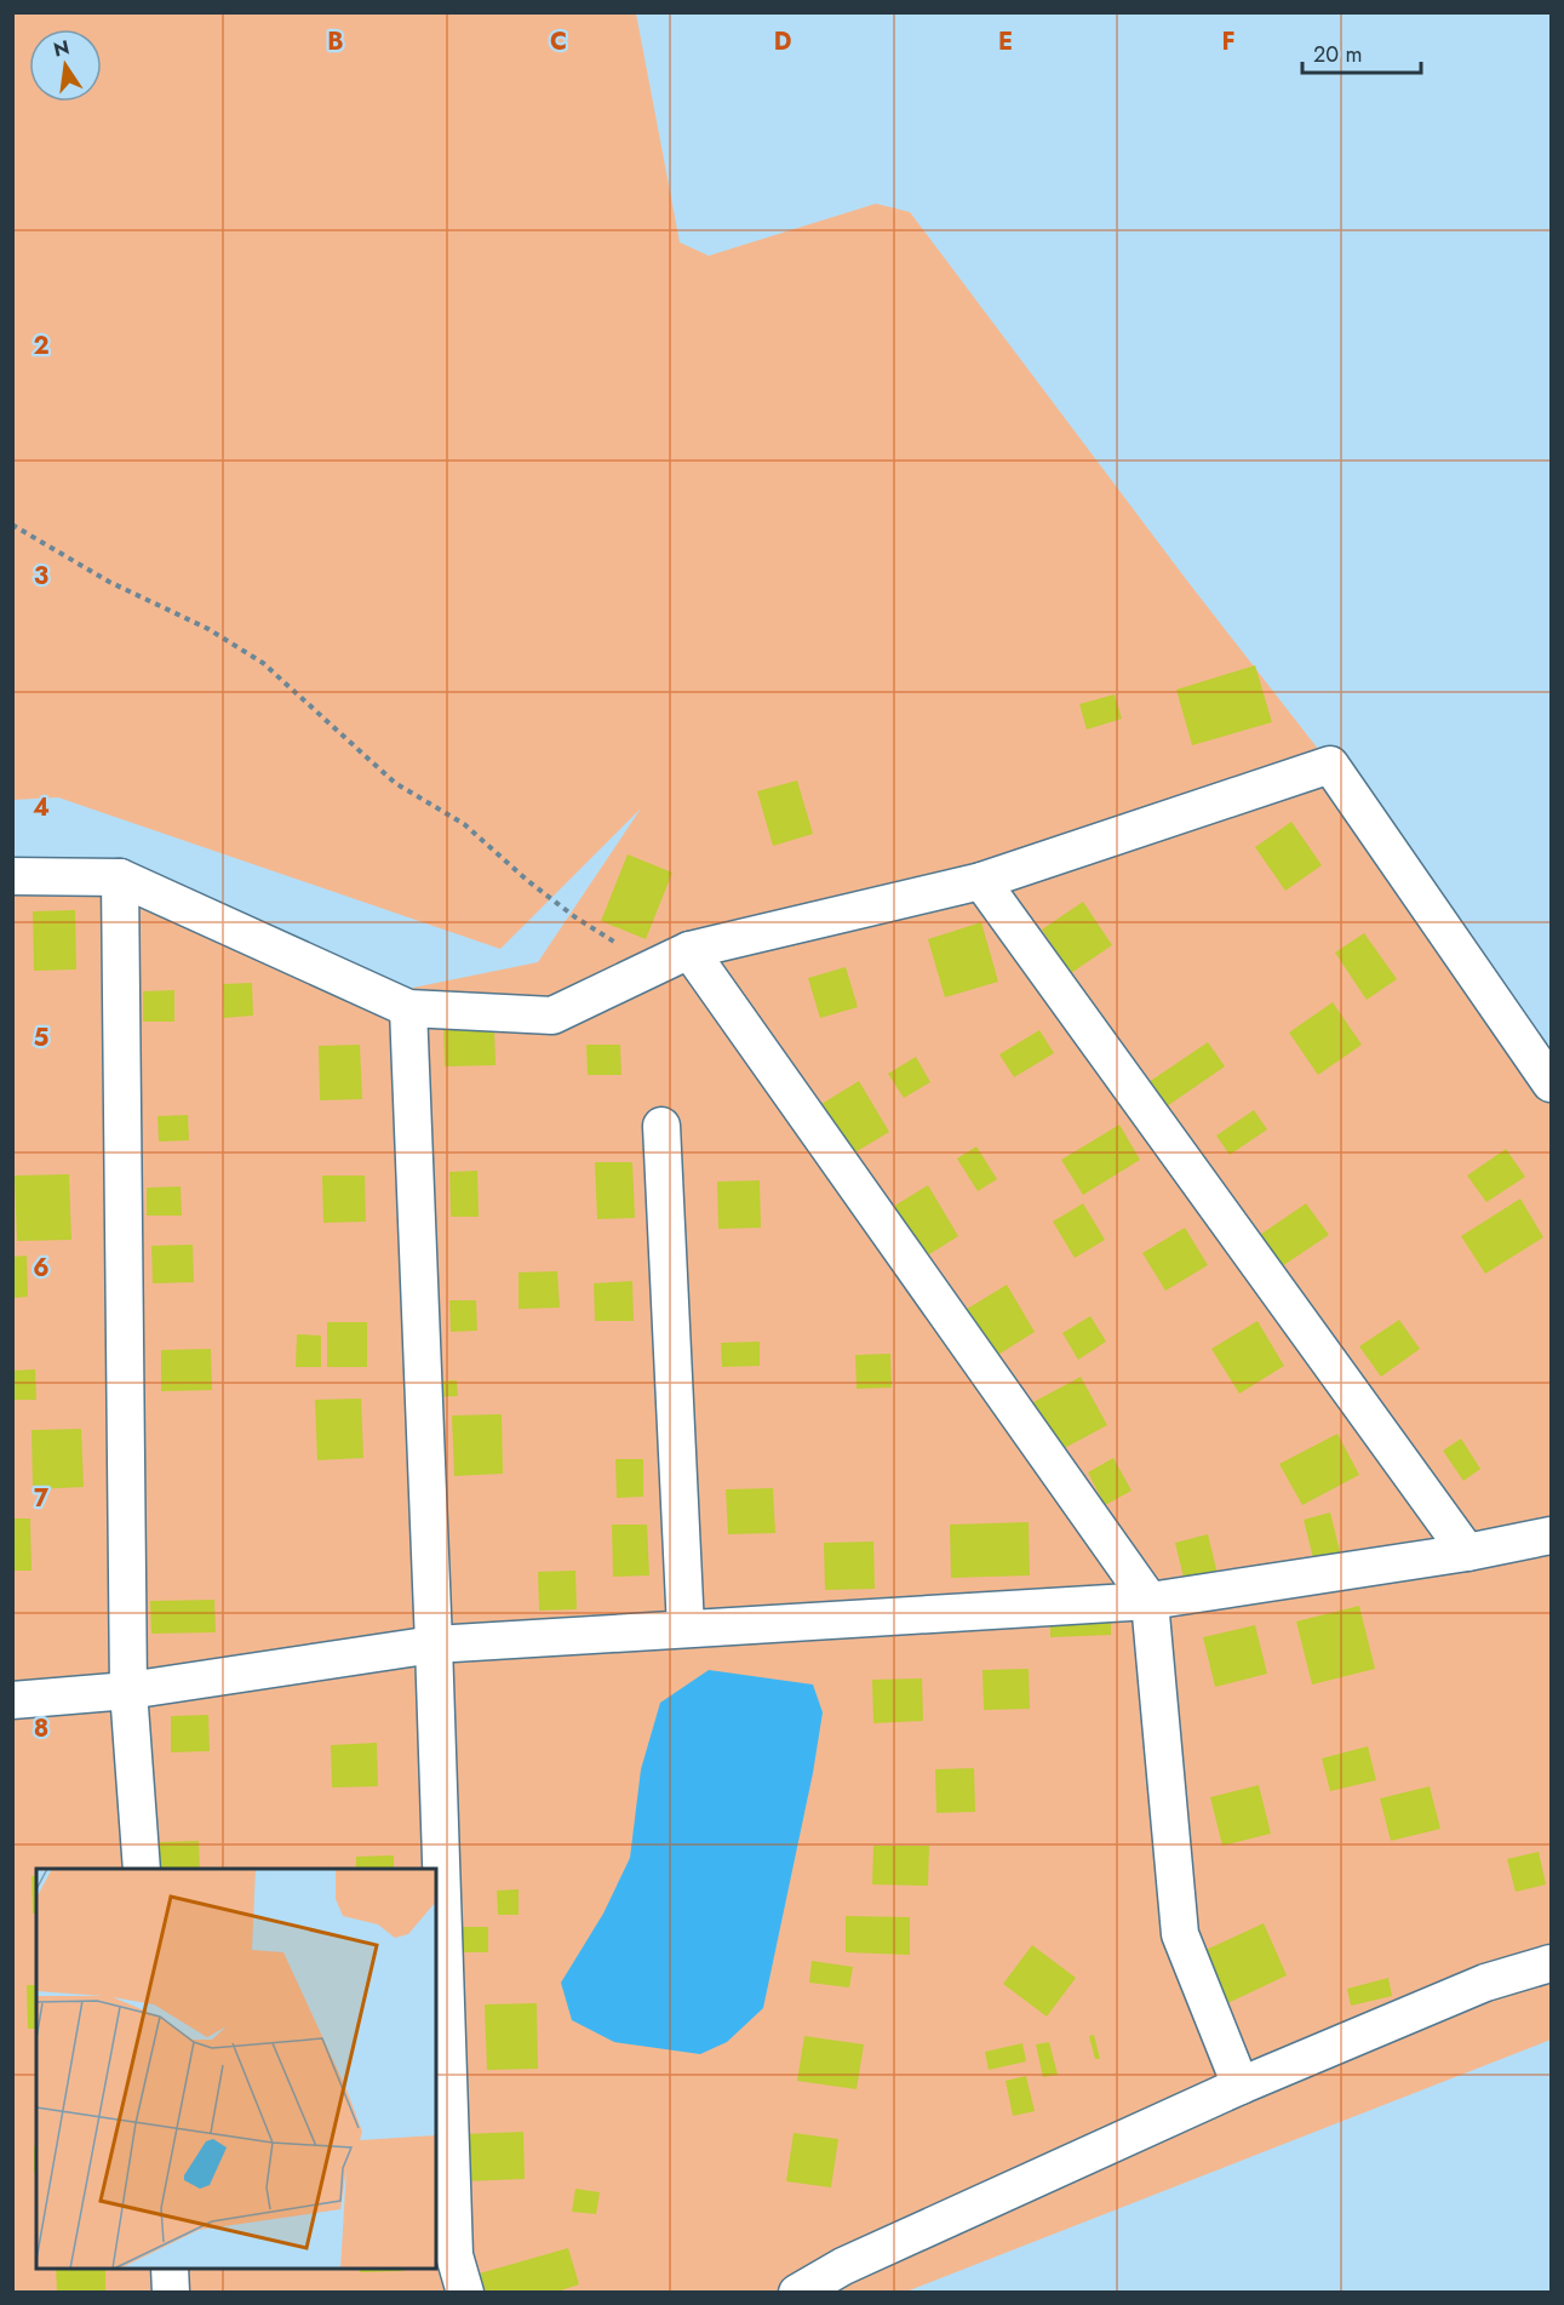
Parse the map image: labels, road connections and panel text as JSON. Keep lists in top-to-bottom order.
{
  "scale_bar": "20 m",
  "north": "top",
  "grid": {
    "columns": [
      "B",
      "C",
      "D",
      "E",
      "F"
    ],
    "rows": [
      "2",
      "3",
      "4",
      "5",
      "6",
      "7",
      "8"
    ]
  }
}
